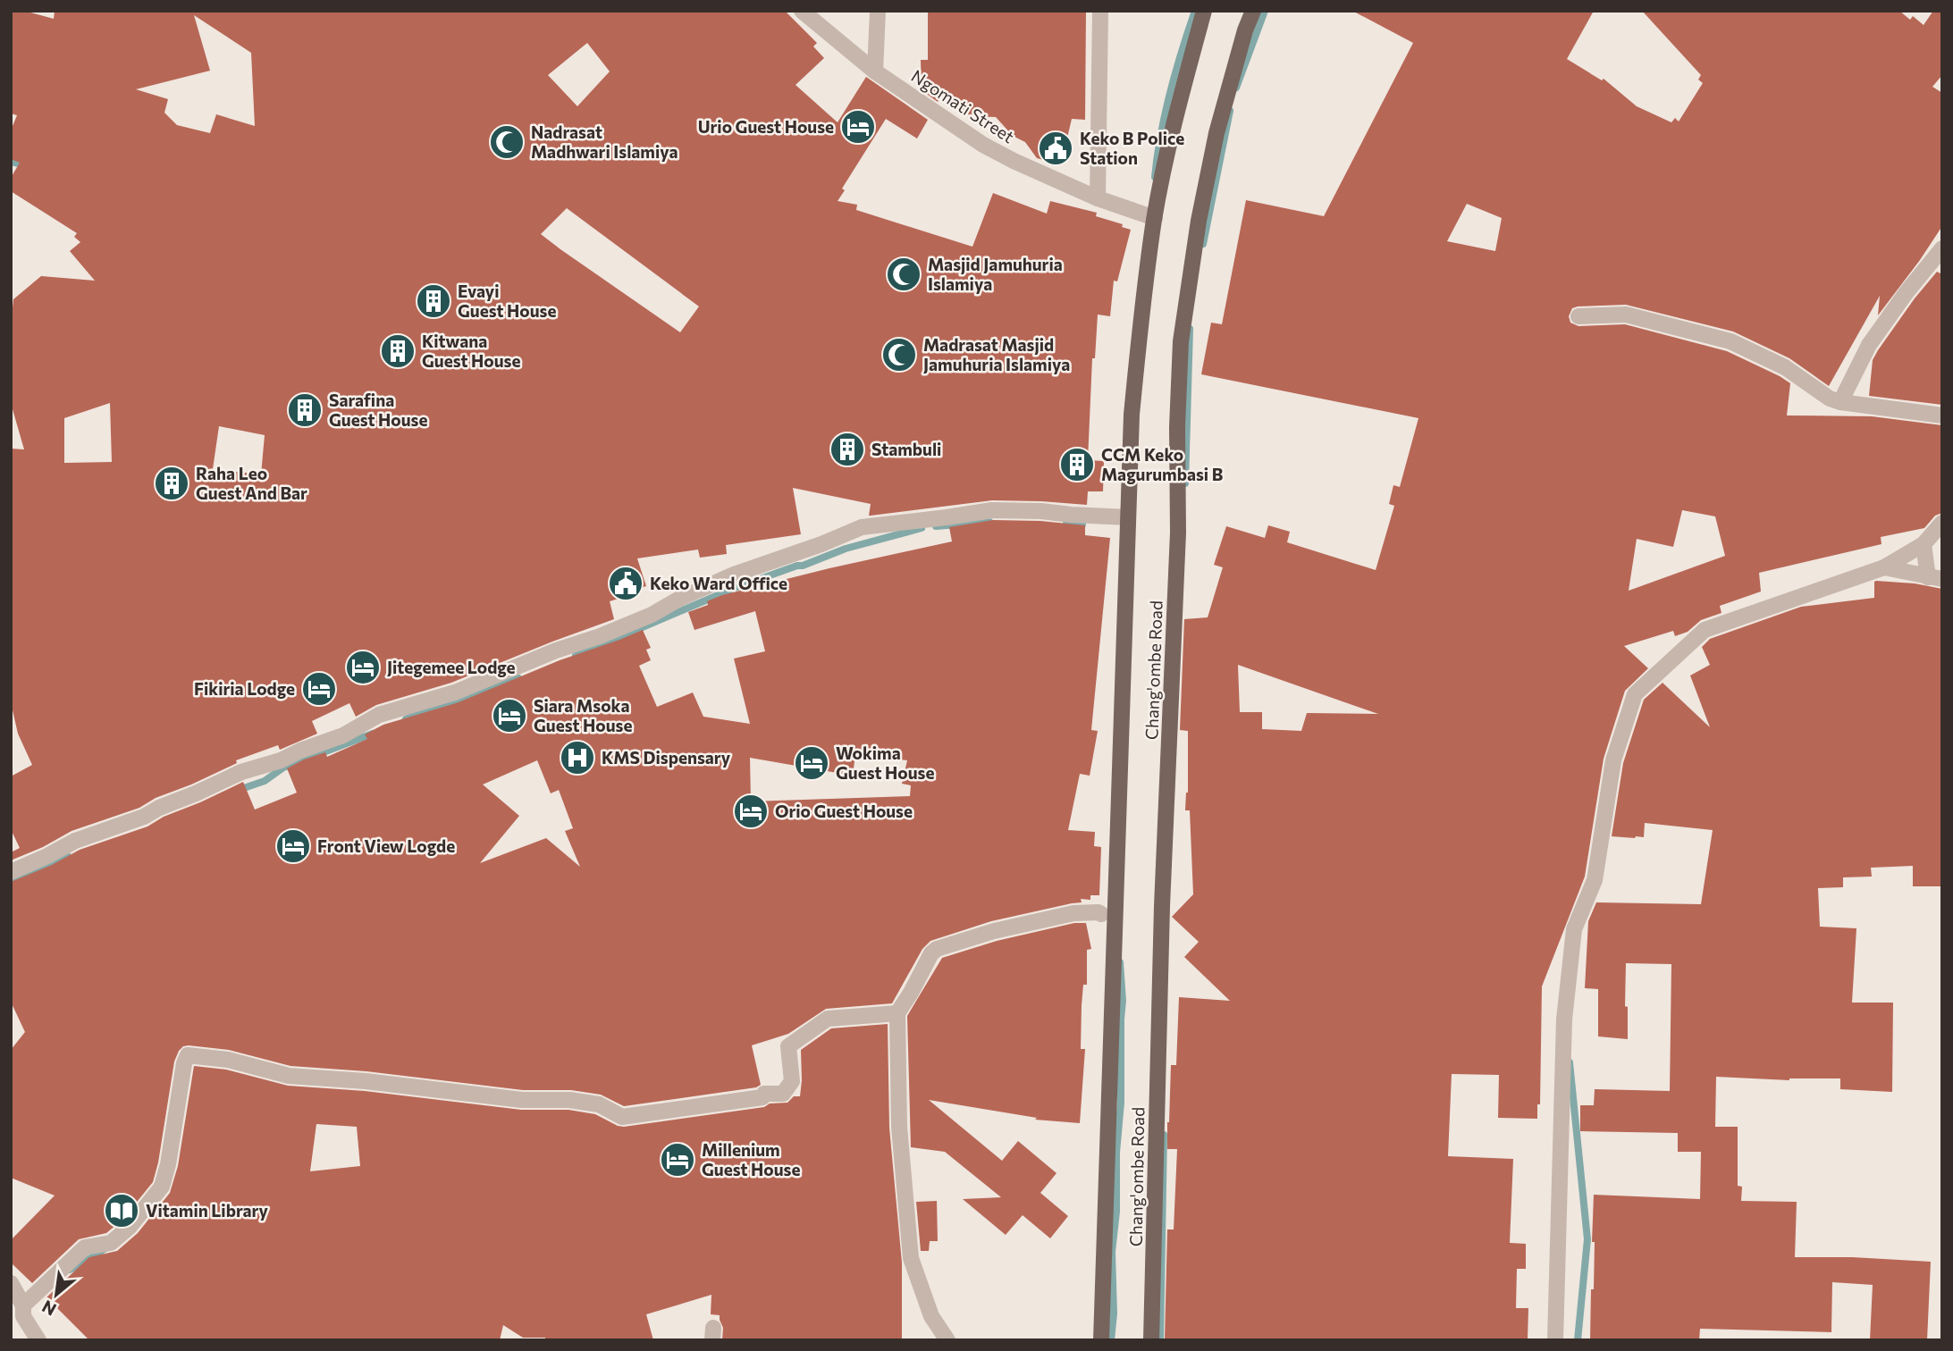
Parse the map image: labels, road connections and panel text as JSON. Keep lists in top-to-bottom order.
{
  "streets": {
    "main road": ["Chang'ombe Road"],
    "street": ["Ngomati Street"]
  },
  "crossings": [
    ["Ngomati Street", "Chang'ombe Road"]
  ],
  "places": {
    "hotel": [
      "Urio Guest House",
      "Jitegemee Lodge",
      "Fikiria Lodge",
      "Siara Msoka Guest House",
      "Wokima Guest House",
      "Orio Guest House",
      "Front View Logde",
      "Millenium Guest House"
    ],
    "mosque": ["Nadrasat Madhwari Islamiya", "Masjid Jamuhuria Islamiya", "Madrasat Masjid Jamuhuria Islamiya"],
    "public building": ["Keko B Police Station", "Keko Ward Office"],
    "building": [
      "Evayi Guest House",
      "Kitwana Guest House",
      "Sarafina Guest House",
      "Stambuli",
      "CCM Keko Magurumbasi B",
      "Raha Leo Guest And Bar"
    ],
    "hospital": ["KMS Dispensary"],
    "library": ["Vitamin Library"]
  },
  "north": "bottom left"
}
